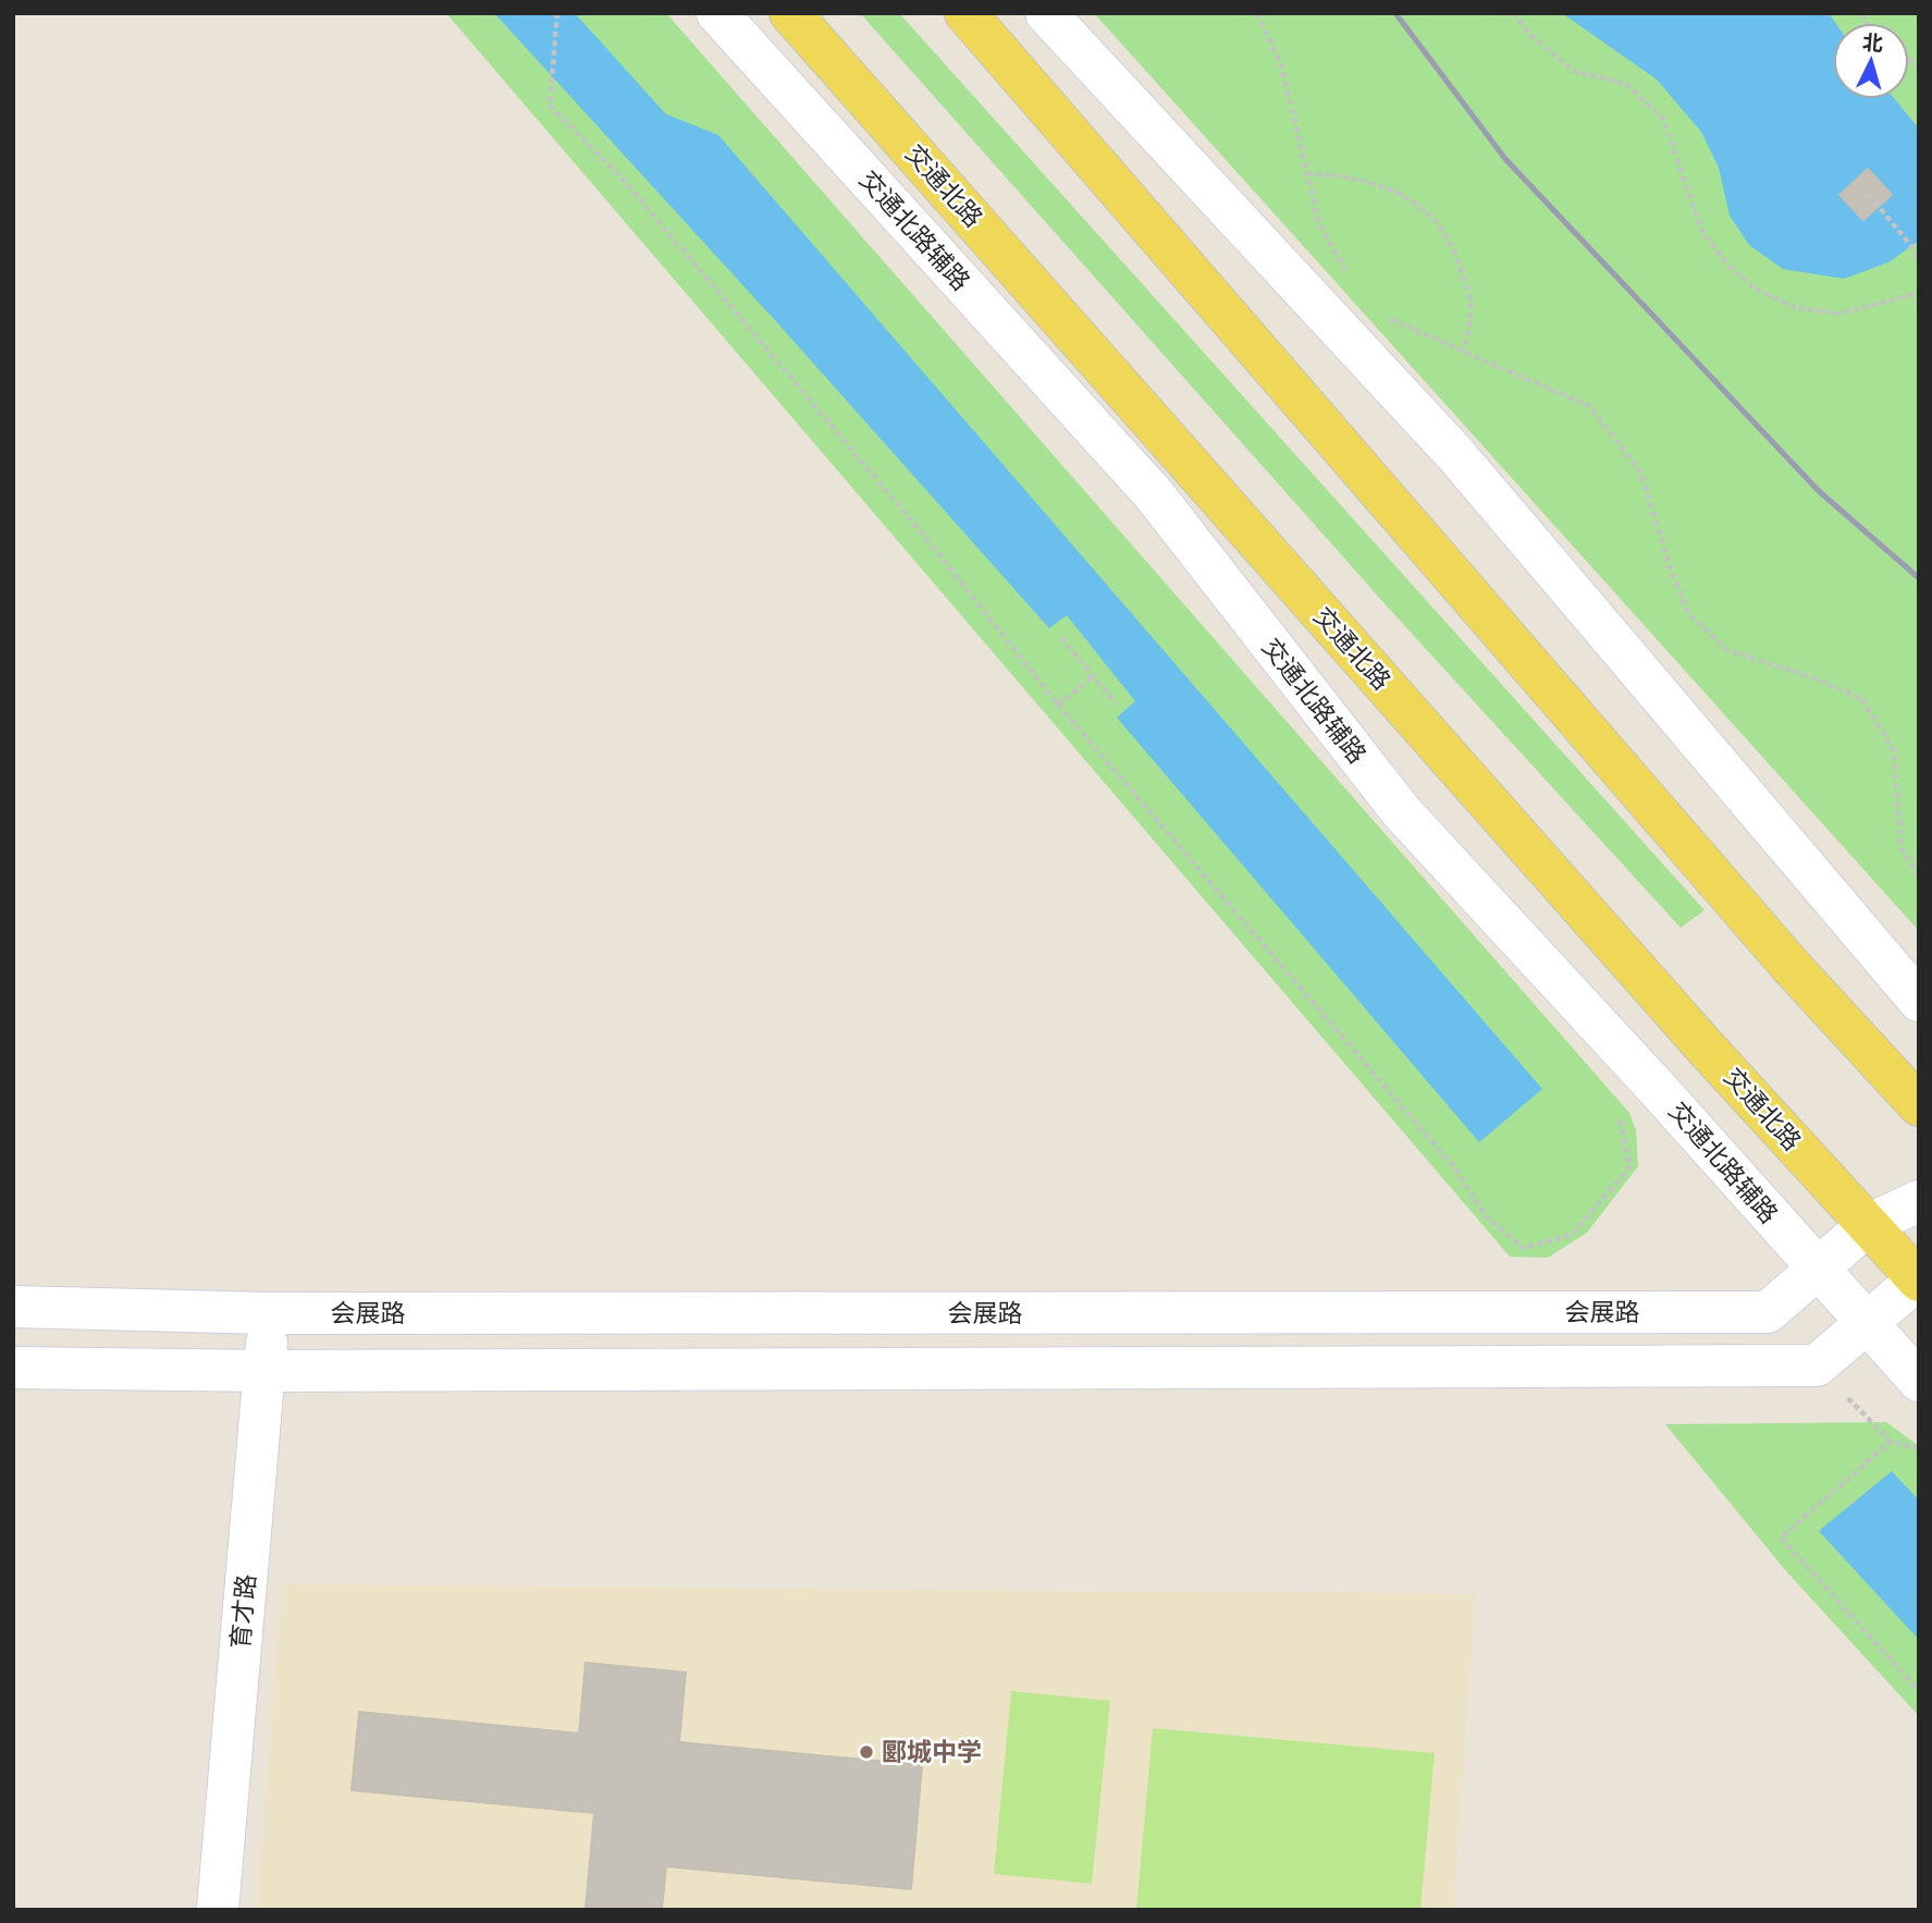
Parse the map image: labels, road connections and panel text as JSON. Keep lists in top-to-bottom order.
{
  "streets": {
    "main road": ["交通北路"],
    "street": ["交通北路辅路", "会展路", "育才路"]
  },
  "crossings": [
    ["交通北路", "会展路"],
    ["交通北路辅路", "会展路"],
    ["会展路", "育才路"]
  ],
  "places": ["郾城中学"],
  "north": "top"
}
